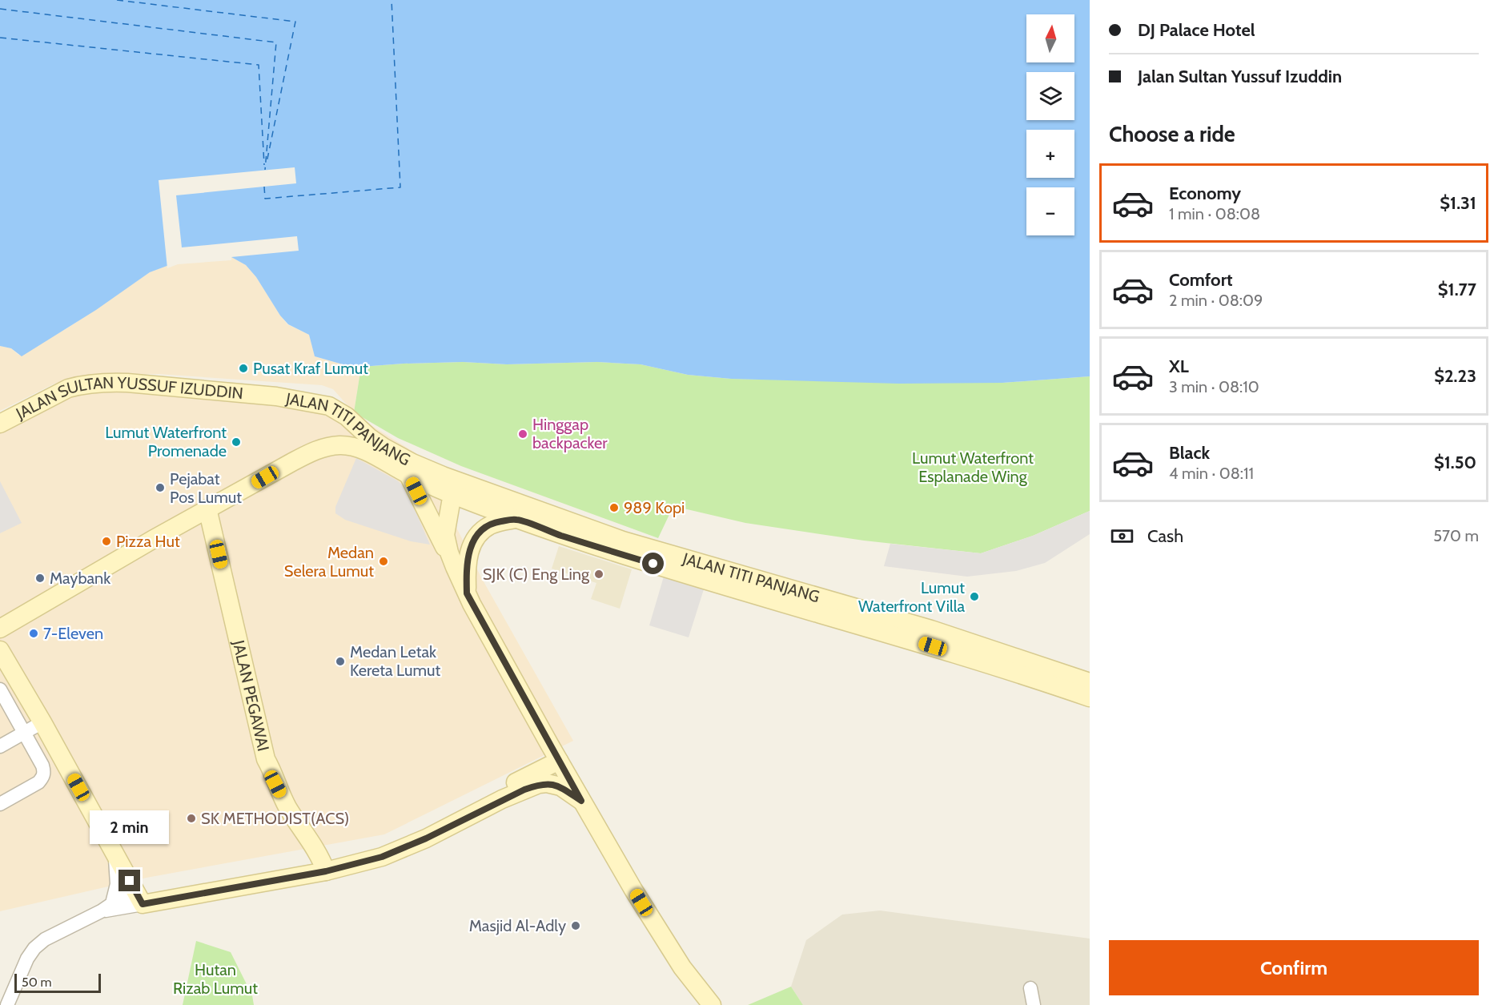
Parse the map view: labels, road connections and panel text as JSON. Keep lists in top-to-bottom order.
{
  "streets": {
    "street": ["JALAN SULTAN YUSSUF IZUDDIN", "JALAN TITI PANJANG", "JALAN PEGAWAI"]
  },
  "crossings": [
    ["JALAN SULTAN YUSSUF IZUDDIN", "JALAN TITI PANJANG"],
    ["JALAN TITI PANJANG", "JALAN PEGAWAI"]
  ],
  "parks": ["Lumut Waterfront Esplanade Wing", "Hutan Rizab Lumut"],
  "places": [
    "Pusat Kraf Lumut",
    "Hinggap backpacker",
    "Lumut Waterfront Promenade",
    "Pejabat Pos Lumut",
    "989 Kopi",
    "Pizza Hut",
    "Medan Selera Lumut",
    "SJK (C) Eng Ling",
    "Maybank",
    "Lumut Waterfront Villa",
    "7-Eleven",
    "Medan Letak Kereta Lumut",
    "SK METHODIST(ACS)",
    "Masjid Al-Adly"
  ],
  "scale_bar": "50 m",
  "north": "top",
  "page": {
    "banner": ["DJ Palace Hotel", "Jalan Sultan Yussuf Izuddin"],
    "map_buttons": ["+", "−"],
    "heading": "Choose a ride",
    "list": [
      {
        "name": "Economy",
        "note": "1 min · 08:08",
        "value": "$1.31"
      },
      {
        "name": "Comfort",
        "note": "2 min · 08:09",
        "value": "$1.77"
      },
      {
        "name": "XL",
        "note": "3 min · 08:10",
        "value": "$2.23"
      },
      {
        "name": "Black",
        "note": "4 min · 08:11",
        "value": "$1.50"
      }
    ],
    "pay": ["Cash", "570 m"],
    "bubble": "2 min",
    "buttons": "Confirm",
    "scale": "50 m"
  }
}
